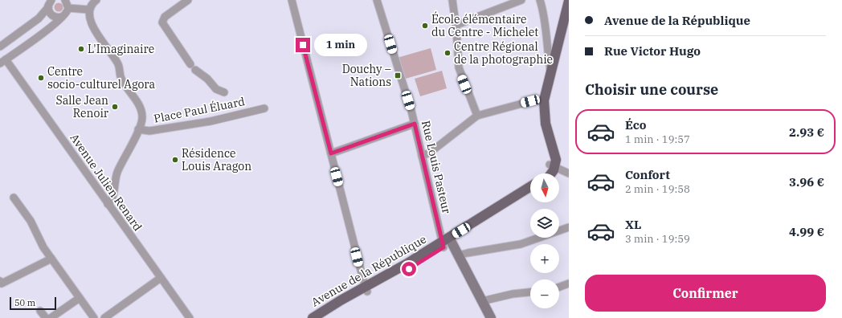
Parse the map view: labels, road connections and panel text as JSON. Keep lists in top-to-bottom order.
{
  "streets": {
    "main road": ["Avenue de la République"],
    "street": ["Place Paul Éluard", "Rue Louis Pasteur", "Avenue Julien Renard"]
  },
  "crossings": [
    ["Rue Louis Pasteur", "Avenue de la République"]
  ],
  "places": {
    "other": [
      "École élémentaire du Centre - Michelet",
      "L'Imaginaire",
      "Centre Régional de la photographie",
      "Centre socio-culturel Agora",
      "Salle Jean Renoir",
      "Résidence Louis Aragon"
    ],
    "transit": ["Douchy – Nations"]
  },
  "scale_bar": "50 m",
  "north": "bottom",
  "page": {
    "banner": ["Avenue de la République", "Rue Victor Hugo"],
    "bubble": "1 min",
    "heading": "Choisir une course",
    "list": [
      {
        "name": "Éco",
        "note": "1 min · 19:57",
        "value": "2.93 €"
      },
      {
        "name": "Confort",
        "note": "2 min · 19:58",
        "value": "3.96 €"
      },
      {
        "name": "XL",
        "note": "3 min · 19:59",
        "value": "4.99 €"
      }
    ],
    "map_buttons": ["+", "−"],
    "buttons": "Confirmer",
    "scale": "50 m"
  }
}
